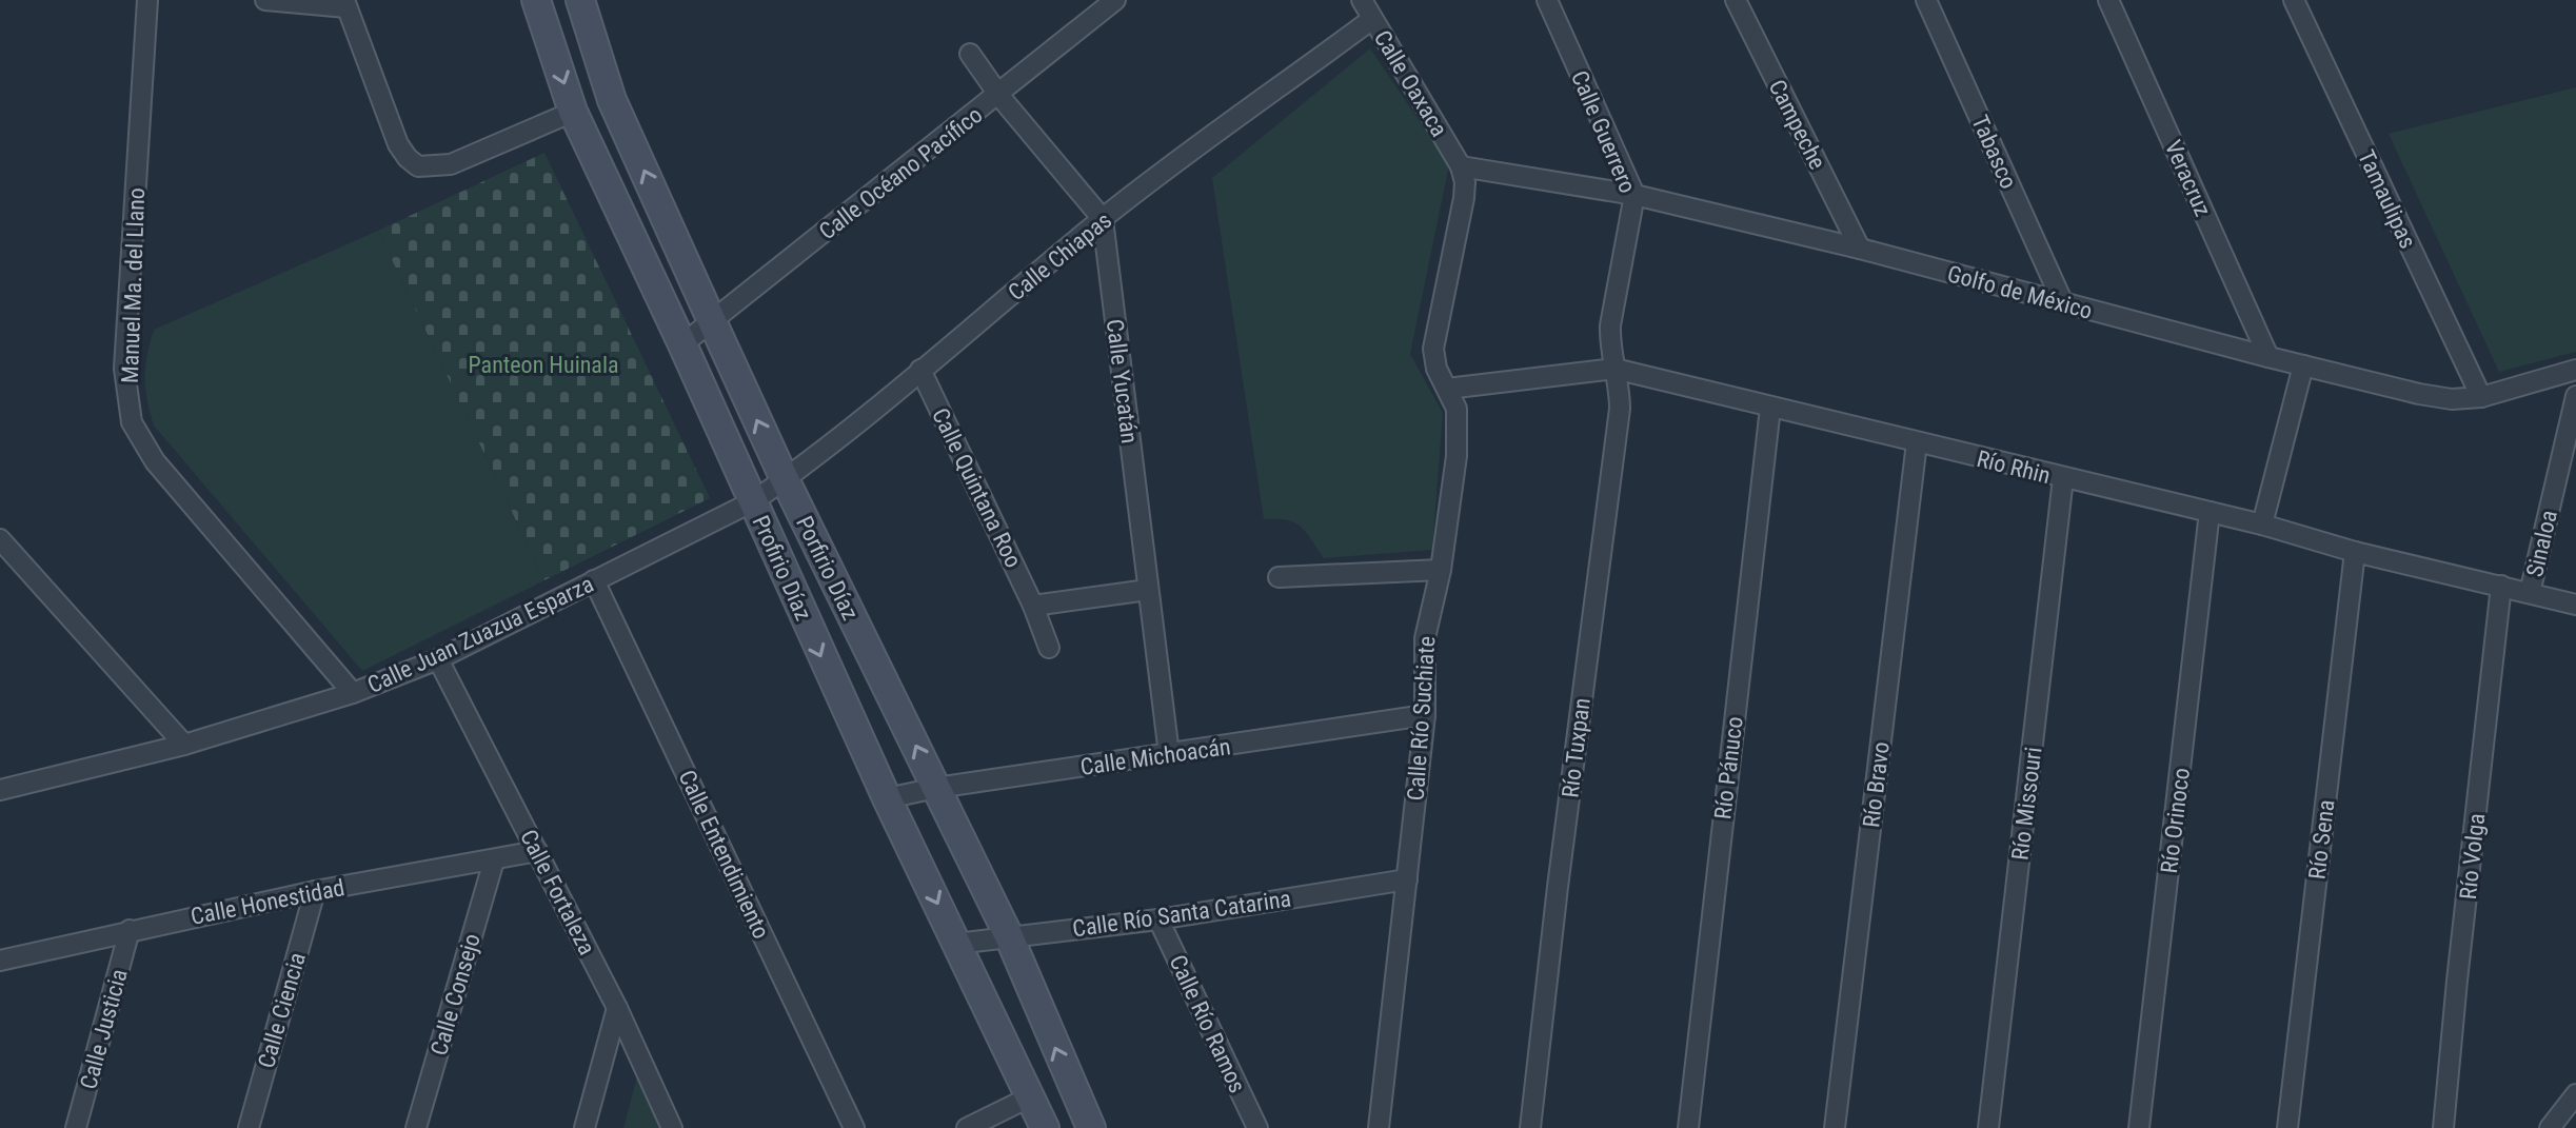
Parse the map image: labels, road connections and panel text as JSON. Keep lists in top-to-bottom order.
{
  "streets": {
    "street": [
      "Calle Oaxaca",
      "Campeche",
      "Calle Guerrero",
      "Tabasco",
      "Calle Océano Pacífico",
      "Veracruz",
      "Tamaulipas",
      "Calle Chiapas",
      "Manuel Ma. del Llano",
      "Golfo de México",
      "Calle Yucatán",
      "Río Rhin",
      "Calle Quintana Roo",
      "Sinaloa",
      "Profirio Díaz",
      "Porfirio Díaz",
      "Calle Juan Zuazua Esparza",
      "Calle Río Suchiate",
      "Río Tuxpan",
      "Calle Michoacán",
      "Río Pánuco",
      "Río Bravo",
      "Río Missouri",
      "Río Orinoco",
      "Río Sena",
      "Calle Entendimiento",
      "Río Volga",
      "Calle Fortaleza",
      "Calle Honestidad",
      "Calle Río Santa Catarina",
      "Calle Consejo",
      "Calle Ciencia",
      "Calle Río Ramos",
      "Calle Justicia"
    ]
  },
  "crossings": [
    ["Calle Oaxaca", "Calle Chiapas"],
    ["Calle Oaxaca", "Golfo de México"],
    ["Calle Oaxaca", "Calle Río Suchiate"],
    ["Campeche", "Golfo de México"],
    ["Calle Guerrero", "Golfo de México"],
    ["Calle Guerrero", "Río Rhin"],
    ["Calle Guerrero", "Río Tuxpan"],
    ["Tabasco", "Golfo de México"],
    ["Calle Océano Pacífico", "Profirio Díaz"],
    ["Calle Océano Pacífico", "Porfirio Díaz"],
    ["Veracruz", "Golfo de México"],
    ["Tamaulipas", "Golfo de México"],
    ["Calle Chiapas", "Calle Yucatán"],
    ["Calle Chiapas", "Calle Quintana Roo"],
    ["Calle Chiapas", "Profirio Díaz"],
    ["Calle Chiapas", "Porfirio Díaz"],
    ["Calle Chiapas", "Calle Juan Zuazua Esparza"],
    ["Manuel Ma. del Llano", "Calle Juan Zuazua Esparza"],
    ["Golfo de México", "Calle Río Suchiate"],
    ["Calle Yucatán", "Calle Michoacán"],
    ["Río Rhin", "Sinaloa"],
    ["Río Rhin", "Calle Río Suchiate"],
    ["Río Rhin", "Río Tuxpan"],
    ["Río Rhin", "Río Pánuco"],
    ["Río Rhin", "Río Bravo"],
    ["Río Rhin", "Río Missouri"],
    ["Río Rhin", "Río Orinoco"],
    ["Río Rhin", "Río Sena"],
    ["Río Rhin", "Río Volga"],
    ["Profirio Díaz", "Calle Juan Zuazua Esparza"],
    ["Profirio Díaz", "Calle Michoacán"],
    ["Profirio Díaz", "Calle Río Santa Catarina"],
    ["Porfirio Díaz", "Calle Michoacán"],
    ["Porfirio Díaz", "Calle Río Santa Catarina"],
    ["Calle Juan Zuazua Esparza", "Calle Entendimiento"],
    ["Calle Juan Zuazua Esparza", "Calle Fortaleza"],
    ["Calle Río Suchiate", "Calle Michoacán"],
    ["Calle Río Suchiate", "Calle Río Santa Catarina"],
    ["Calle Fortaleza", "Calle Honestidad"],
    ["Calle Honestidad", "Calle Consejo"],
    ["Calle Honestidad", "Calle Ciencia"],
    ["Calle Honestidad", "Calle Justicia"],
    ["Calle Río Santa Catarina", "Calle Río Ramos"]
  ],
  "one_way": ["Profirio Díaz", "Porfirio Díaz"],
  "parks": ["Panteon Huinala"]
}
